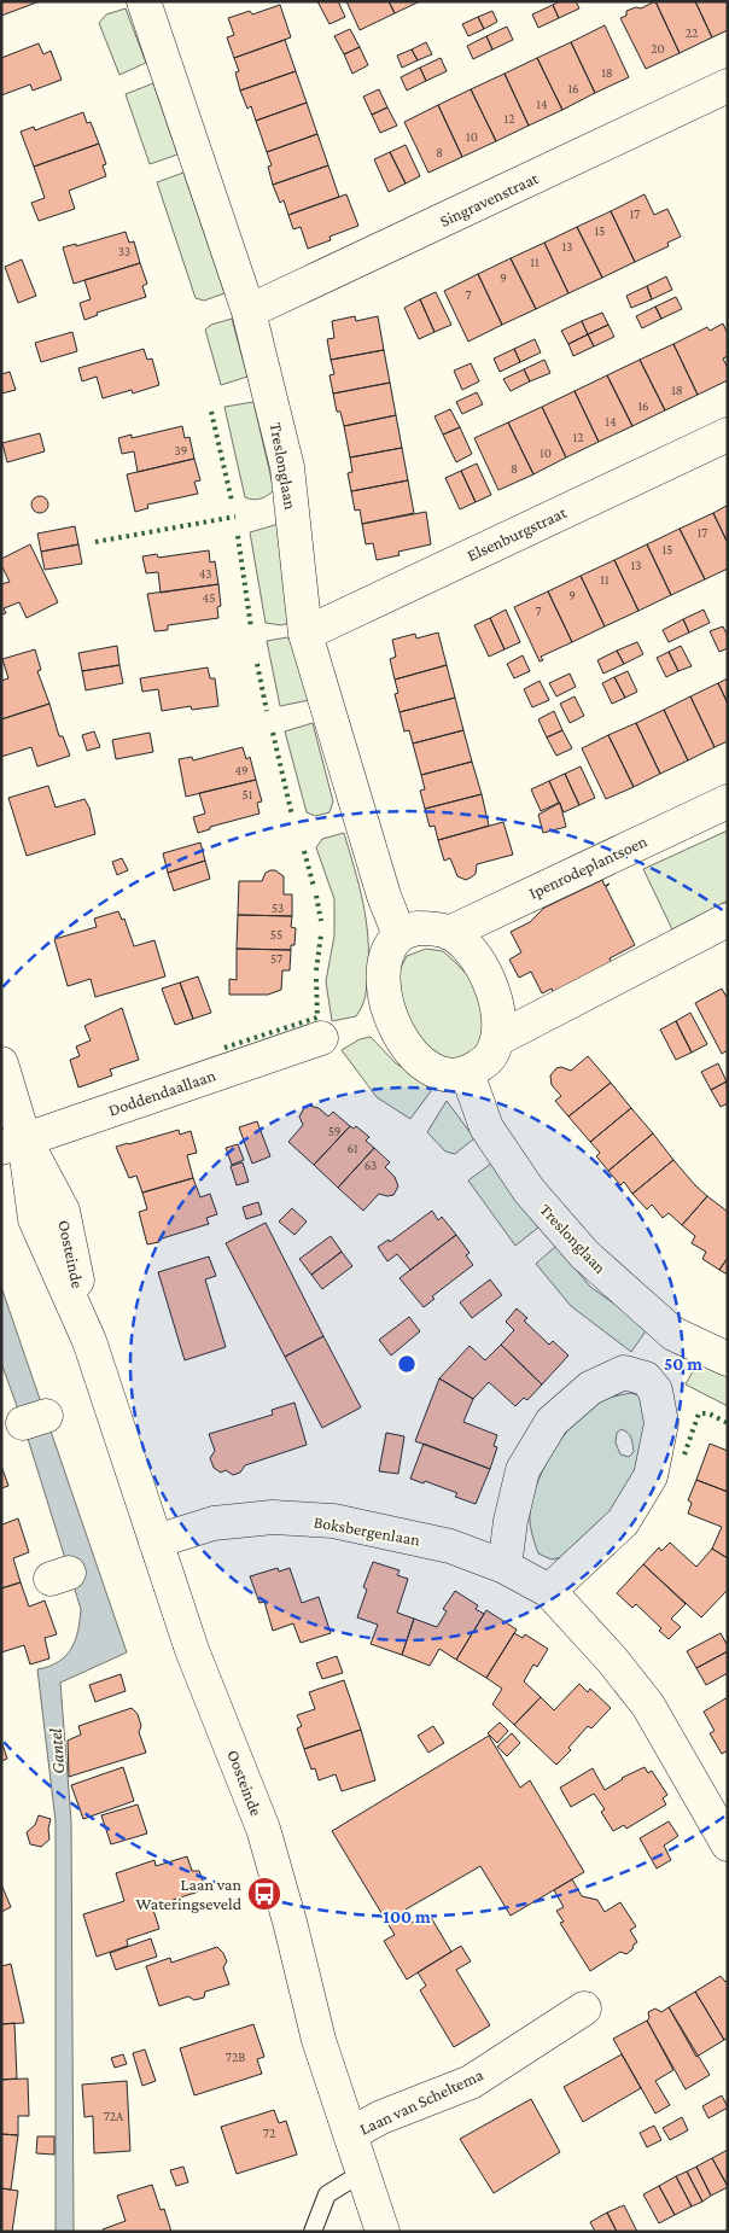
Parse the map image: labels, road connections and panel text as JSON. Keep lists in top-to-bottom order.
{
  "streets": {
    "street": [
      "Singravenstraat",
      "Treslonglaan",
      "Elsenburgstraat",
      "Ipenrodeplantsoen",
      "Doddendaallaan",
      "Oosteinde",
      "Boksbergenlaan",
      "Laan van Scheltema"
    ]
  },
  "crossings": [
    ["Singravenstraat", "Treslonglaan"],
    ["Treslonglaan", "Elsenburgstraat"],
    ["Treslonglaan", "Ipenrodeplantsoen"],
    ["Doddendaallaan", "Oosteinde"],
    ["Oosteinde", "Boksbergenlaan"],
    ["Oosteinde", "Laan van Scheltema"]
  ],
  "water": ["Gantel"],
  "places": {
    "bus stop": ["Laan van Wateringseveld"]
  },
  "house_numbers": [
    "22",
    "20",
    "18",
    "16",
    "14",
    "12",
    "10",
    "8",
    "17",
    "15",
    "13",
    "33",
    "11",
    "9",
    "7",
    "18",
    "16",
    "14",
    "12",
    "39",
    "10",
    "8",
    "17",
    "15",
    "13",
    "43",
    "11",
    "9",
    "45",
    "7",
    "49",
    "51",
    "53",
    "55",
    "57",
    "59",
    "61",
    "63",
    "72B",
    "72A",
    "72"
  ],
  "rings": ["50 m", "100 m"]
}
